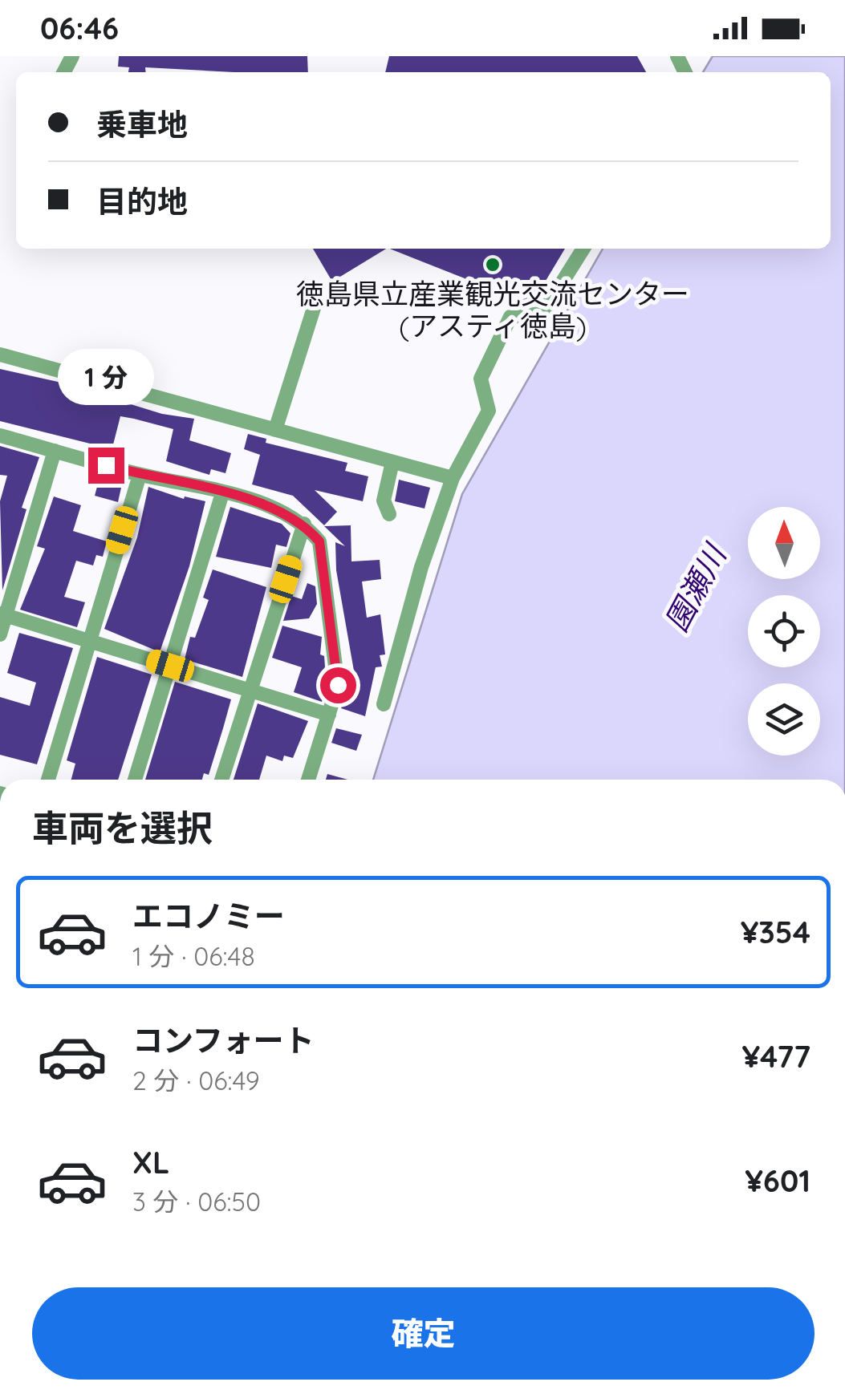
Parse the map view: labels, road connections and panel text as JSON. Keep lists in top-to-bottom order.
{
  "water": ["園瀬川"],
  "places": ["徳島県立産業観光交流センター (アスティ徳島)"],
  "north": "top",
  "page": {
    "status": "06:46",
    "banner": ["乗車地", "目的地"],
    "bubble": "1 分",
    "heading": "車両を選択",
    "list": [
      {
        "name": "エコノミー",
        "note": "1 分 · 06:48",
        "value": "¥354"
      },
      {
        "name": "コンフォート",
        "note": "2 分 · 06:49",
        "value": "¥477"
      },
      {
        "name": "XL",
        "note": "3 分 · 06:50",
        "value": "¥601"
      }
    ],
    "buttons": "確定"
  }
}
